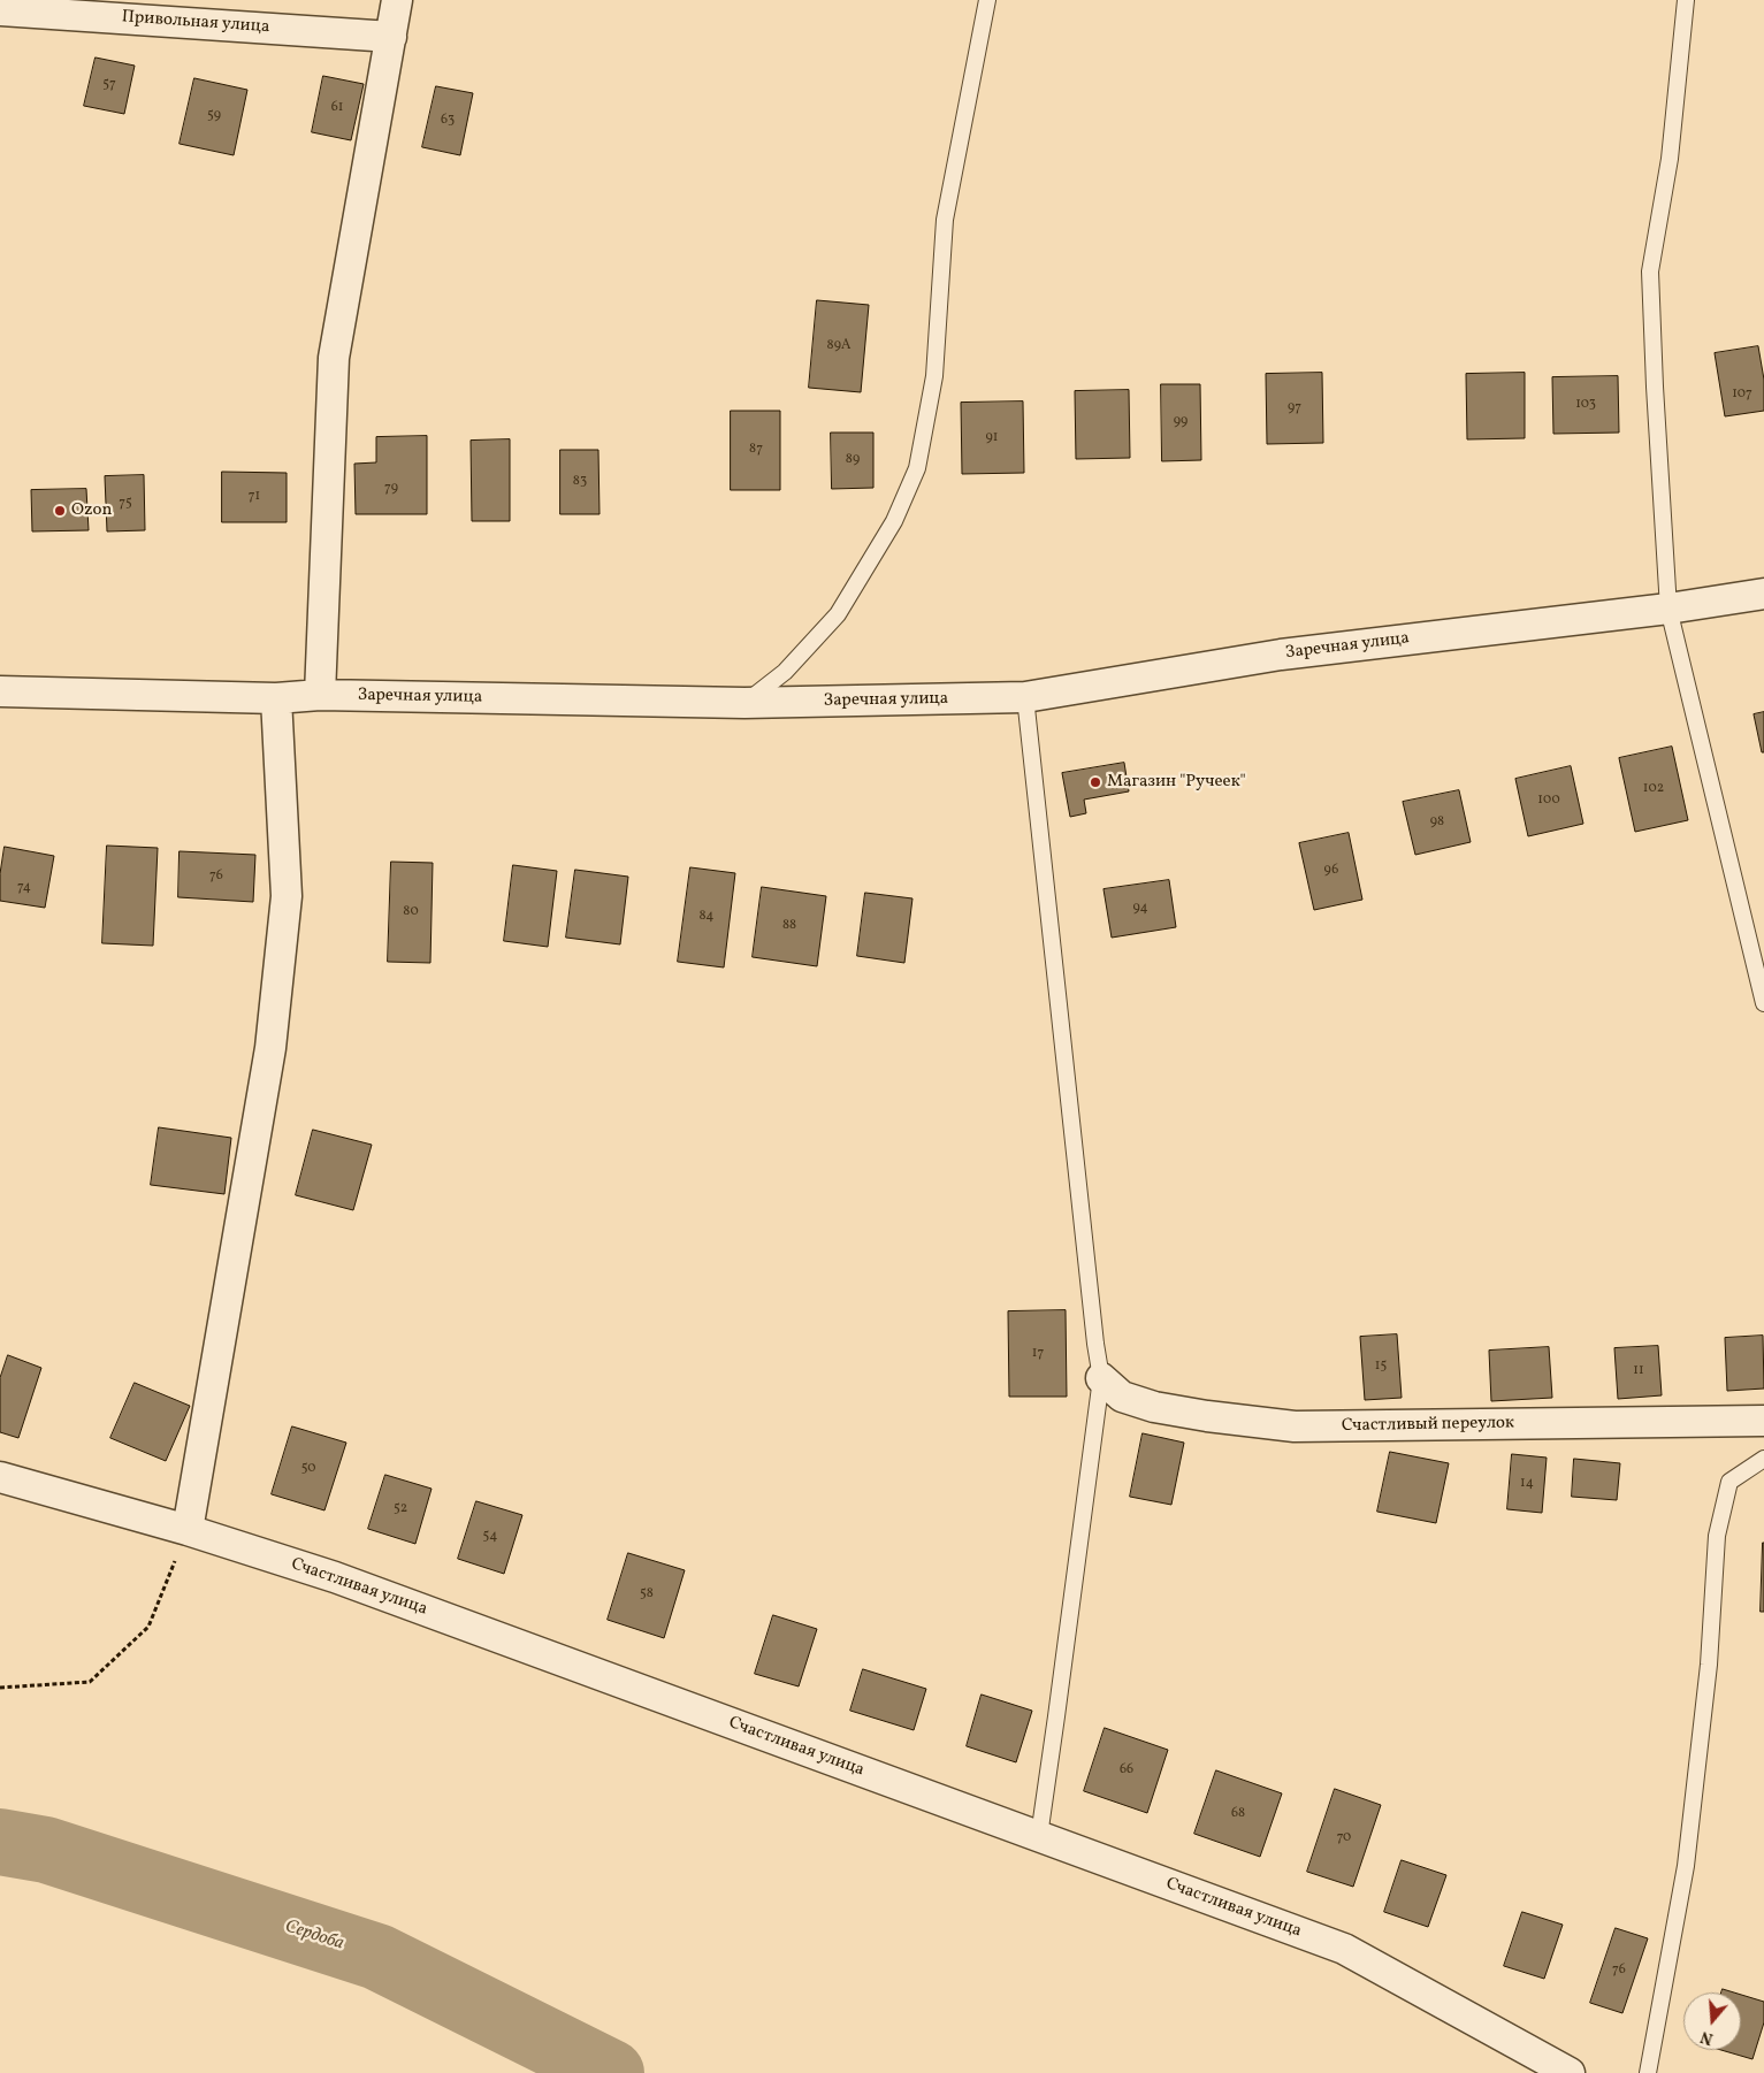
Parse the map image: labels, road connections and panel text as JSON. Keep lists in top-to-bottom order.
{
  "streets": {
    "street": [
      "Привольная улица",
      "Заречная улица",
      "Счастливый переулок",
      "Счастливая улица"
    ]
  },
  "water": ["Сердоба"],
  "places": ["Ozon", "Магазин \"Ручеек\""],
  "house_numbers": [
    "57",
    "61",
    "59",
    "63",
    "89А",
    "107",
    "103",
    "97",
    "99",
    "91",
    "87",
    "89",
    "83",
    "79",
    "71",
    "75",
    "102",
    "100",
    "98",
    "96",
    "76",
    "74",
    "94",
    "80",
    "84",
    "88",
    "17",
    "15",
    "11",
    "50",
    "14",
    "52",
    "54",
    "58",
    "66",
    "68",
    "70",
    "76"
  ],
  "north": "bottom"
}
